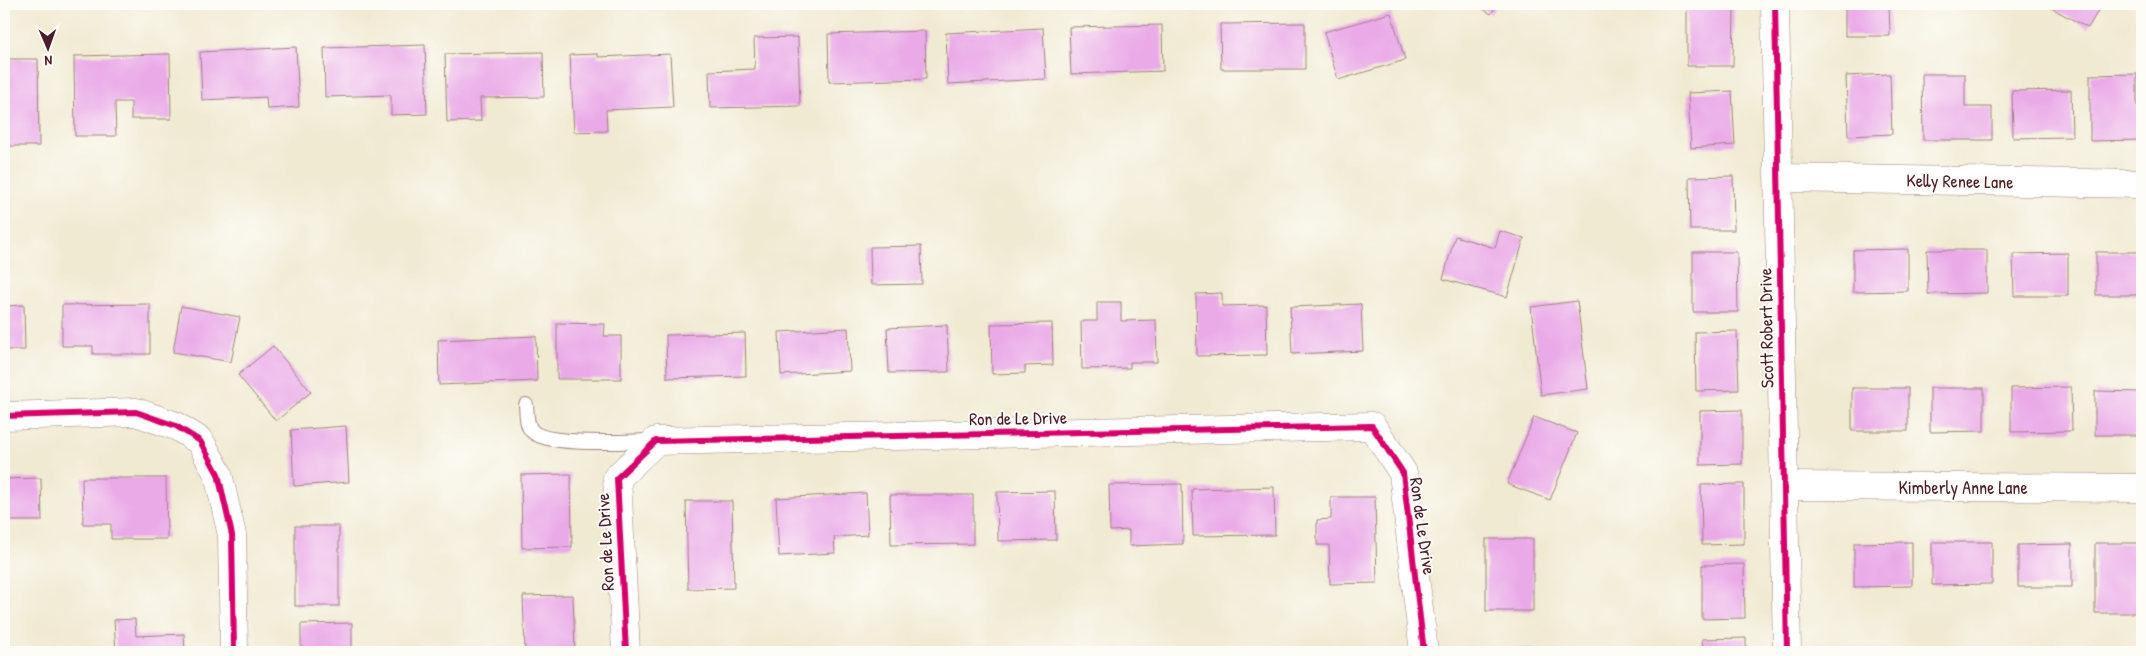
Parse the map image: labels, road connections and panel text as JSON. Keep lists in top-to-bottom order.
{
  "streets": {
    "street": [
      "Kelly Renee Lane",
      "Scott Robert Drive",
      "Ron de Le Drive",
      "Kimberly Anne Lane"
    ]
  },
  "crossings": [
    ["Kelly Renee Lane", "Scott Robert Drive"],
    ["Scott Robert Drive", "Kimberly Anne Lane"]
  ],
  "north": "bottom"
}
